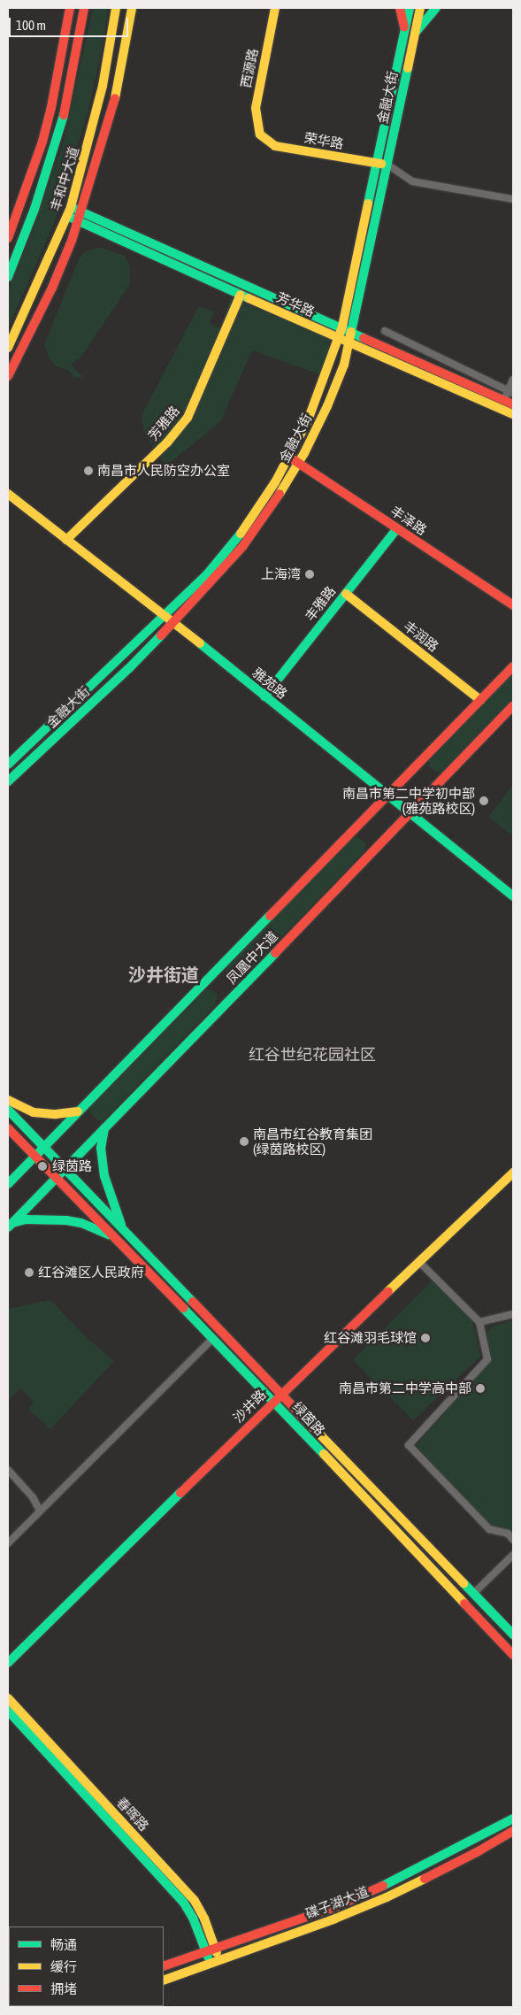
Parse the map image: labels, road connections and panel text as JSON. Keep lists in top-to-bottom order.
{
  "streets": {
    "street": [
      "西源路",
      "金融大街",
      "荣华路",
      "丰和中大道",
      "芳华路",
      "芳雅路",
      "丰泽路",
      "丰雅路",
      "丰润路",
      "雅苑路",
      "凤凰中大道",
      "沙井路",
      "绿茵路",
      "春晖路",
      "碟子湖大道"
    ]
  },
  "crossings": [
    ["西源路", "荣华路"],
    ["金融大街", "荣华路"],
    ["金融大街", "芳华路"],
    ["金融大街", "丰泽路"],
    ["金融大街", "雅苑路"],
    ["丰和中大道", "芳华路"],
    ["芳华路", "芳雅路"],
    ["芳雅路", "雅苑路"],
    ["丰泽路", "丰雅路"],
    ["丰雅路", "丰润路"],
    ["丰雅路", "雅苑路"],
    ["丰润路", "凤凰中大道"],
    ["雅苑路", "凤凰中大道"],
    ["凤凰中大道", "绿茵路"],
    ["沙井路", "绿茵路"],
    ["春晖路", "碟子湖大道"]
  ],
  "districts": ["沙井街道", "红谷世纪花园社区"],
  "places": [
    "南昌市人民防空办公室",
    "上海湾",
    "南昌市第二中学初中部 (雅苑路校区)",
    "南昌市红谷教育集团 (绿茵路校区)",
    "绿茵路",
    "红谷滩区人民政府",
    "红谷滩羽毛球馆",
    "南昌市第二中学高中部"
  ],
  "legend": ["畅通", "缓行", "拥堵"],
  "scale_bar": "100 m"
}
